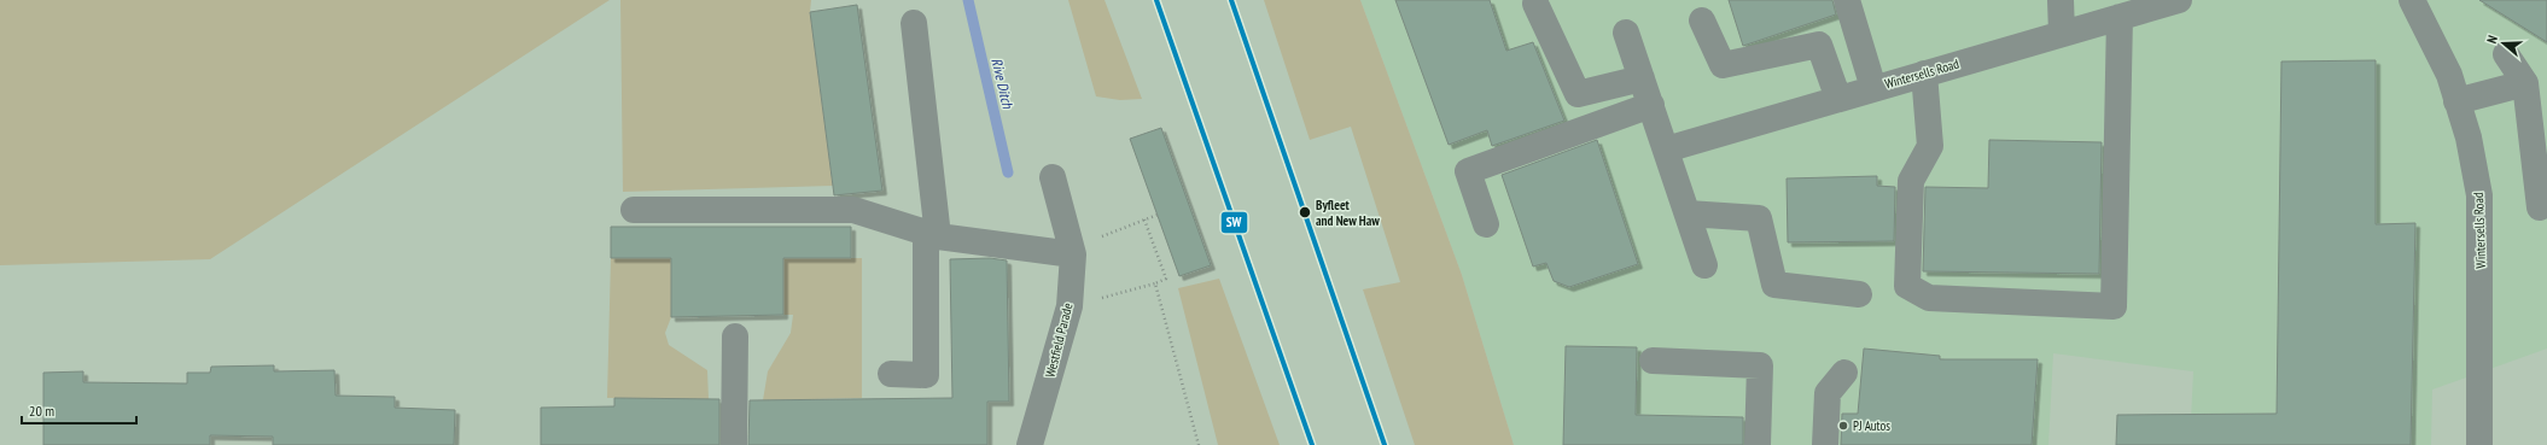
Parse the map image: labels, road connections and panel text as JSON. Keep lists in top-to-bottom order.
{
  "streets": {
    "street": ["Wintersells Road", "Westfield Parade"]
  },
  "water": ["Rive Ditch"],
  "places": ["Byfleet and New Haw", "PJ Autos"],
  "lines": ["transit line SW"],
  "scale_bar": "20 m",
  "north": "left"
}
